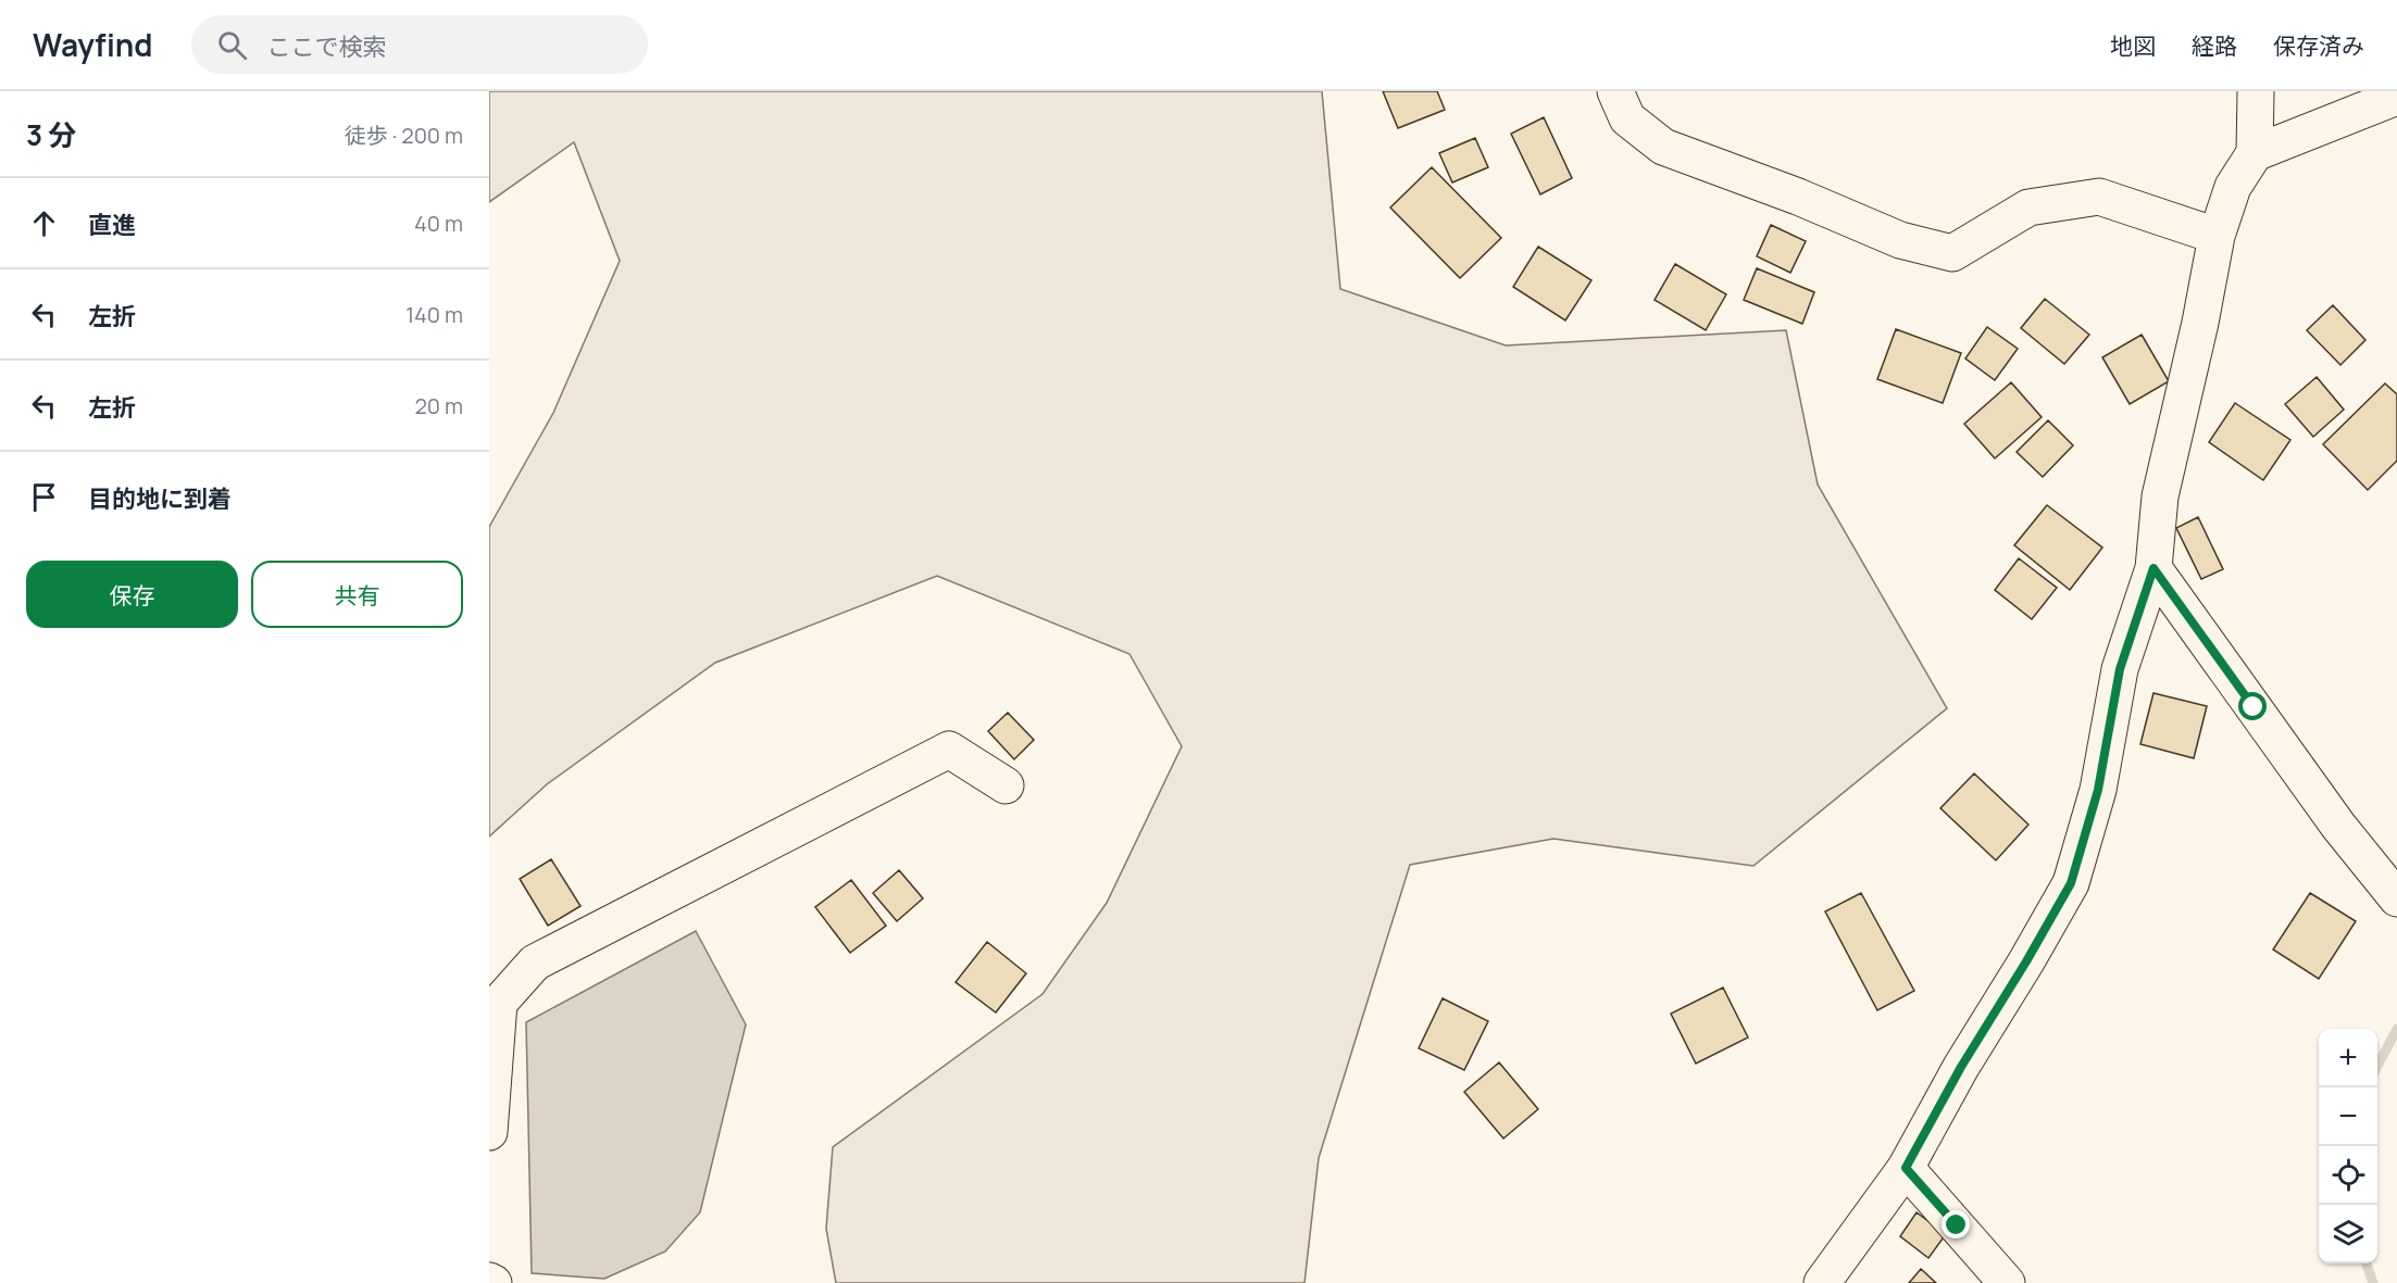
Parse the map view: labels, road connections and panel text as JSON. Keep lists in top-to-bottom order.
{
  "page": {
    "header": "Wayfind",
    "search": "ここで検索",
    "nav": ["地図", "経路", "保存済み"],
    "heading": ["3 分", "徒歩 · 200 m"],
    "list": [
      ["直進", "40 m"],
      ["左折", "140 m"],
      ["左折", "20 m"],
      "目的地に到着"
    ],
    "buttons": ["保存", "共有"],
    "map_buttons": ["+", "−"]
  }
}
